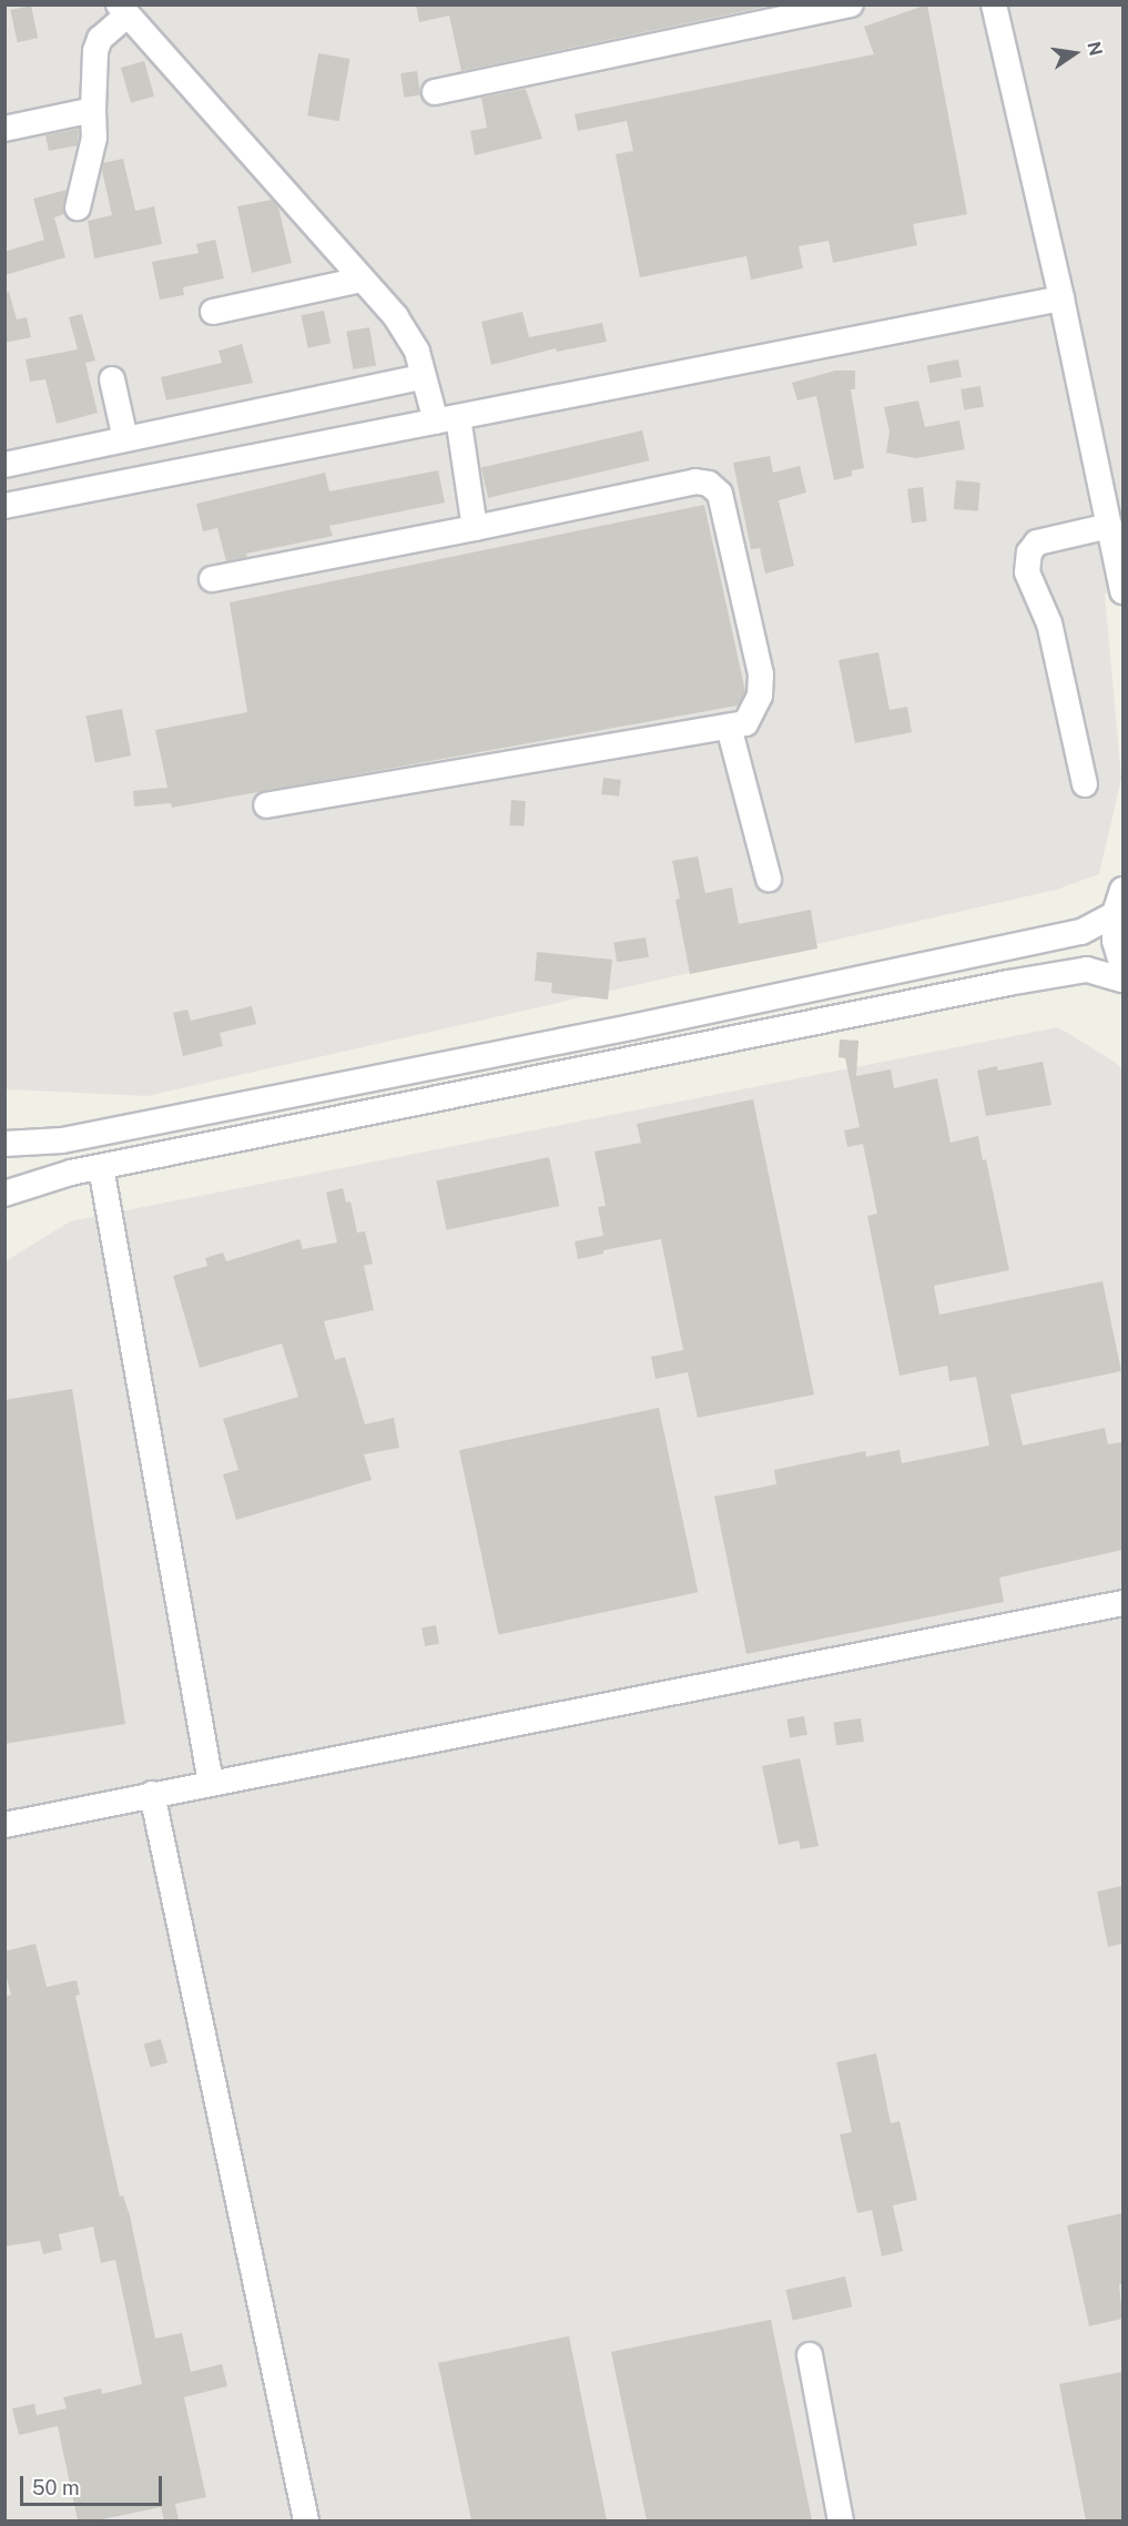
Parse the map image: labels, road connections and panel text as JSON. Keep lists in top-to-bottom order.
{
  "scale_bar": "50 m",
  "north": "right"
}
